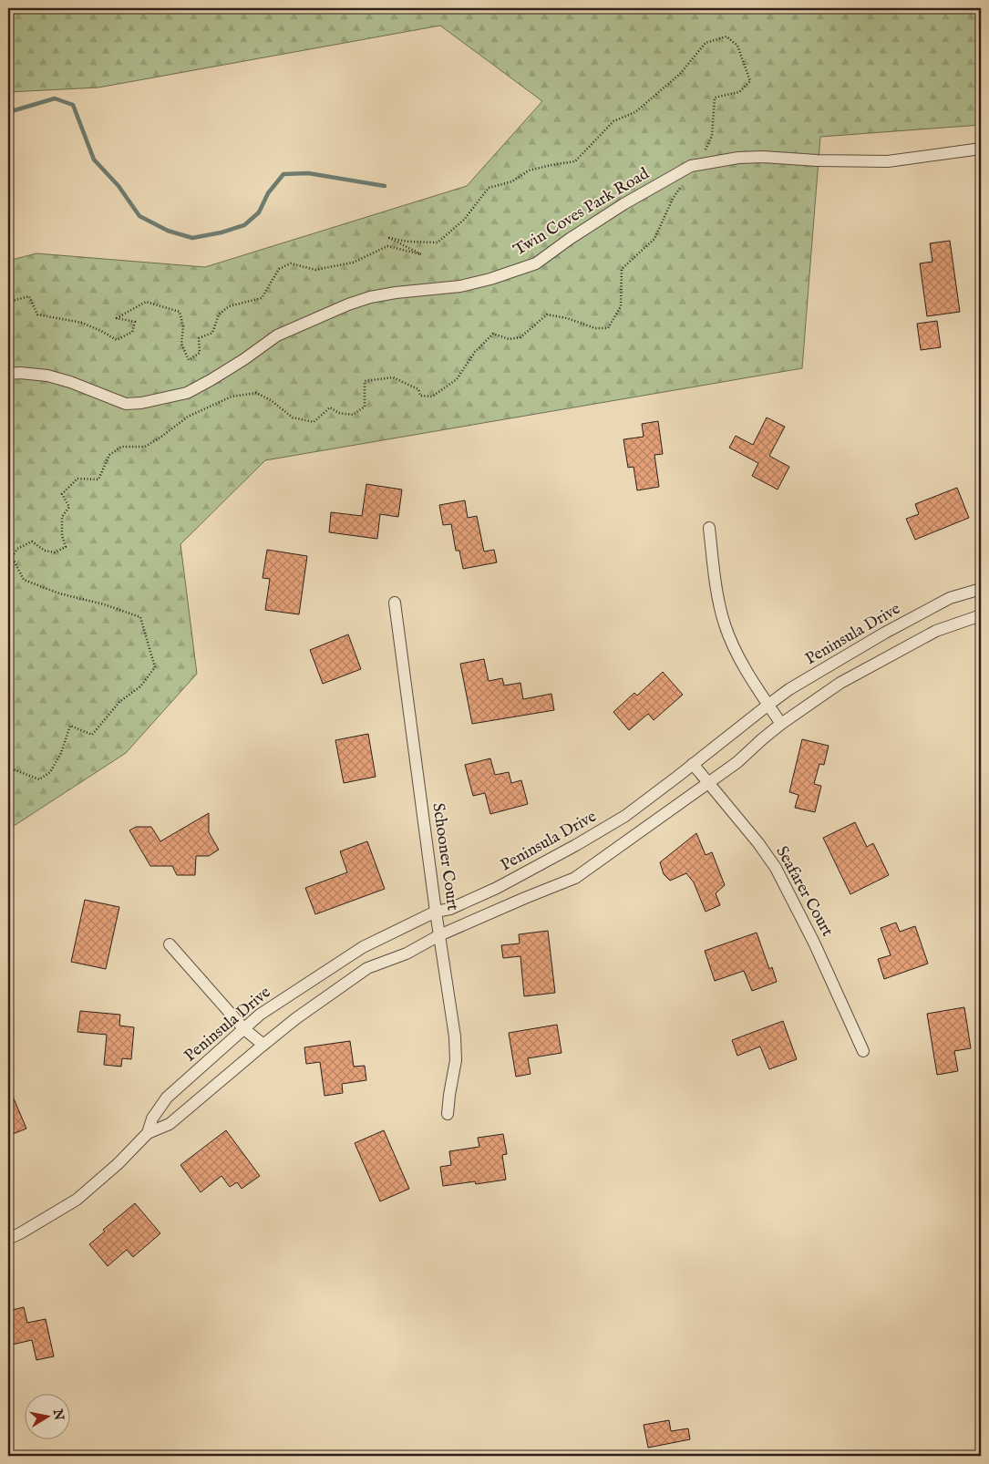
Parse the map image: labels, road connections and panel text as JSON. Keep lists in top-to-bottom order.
{
  "streets": {
    "street": [
      "Twin Coves Park Road",
      "Peninsula Drive",
      "Schooner Court",
      "Seafarer Court"
    ]
  },
  "crossings": [
    ["Peninsula Drive", "Schooner Court"],
    ["Peninsula Drive", "Seafarer Court"]
  ],
  "north": "right"
}
